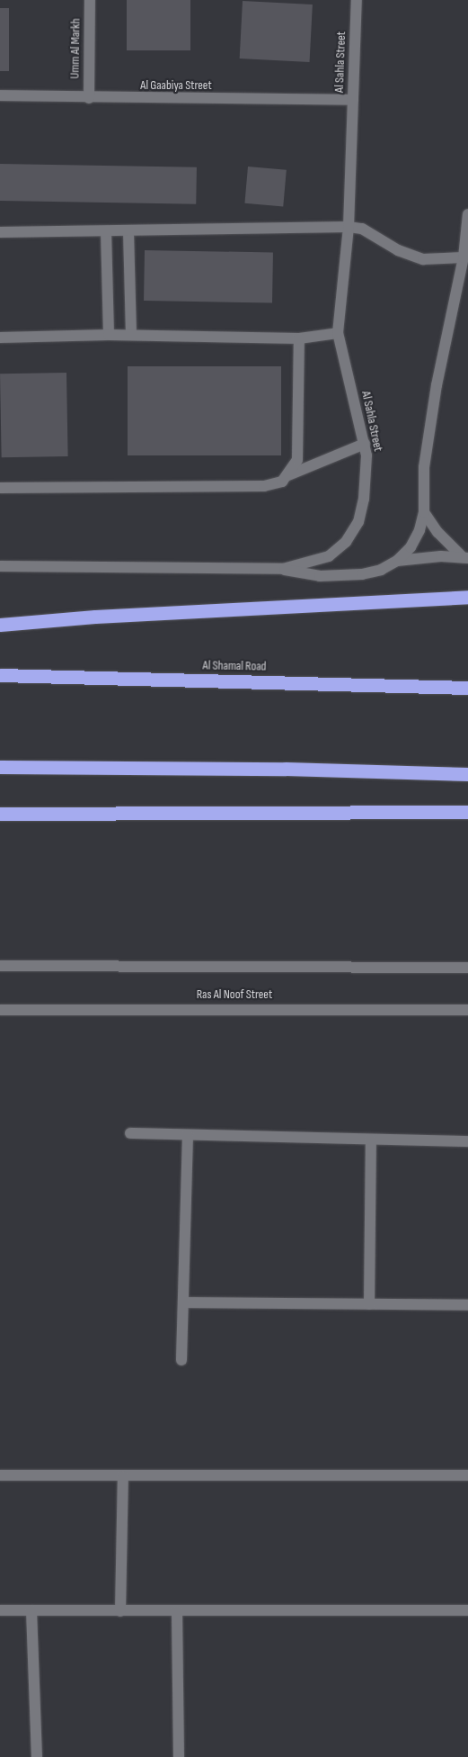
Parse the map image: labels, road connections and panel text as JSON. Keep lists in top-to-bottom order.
{
  "streets": {
    "highway": ["Al Shamal Road"],
    "street": [
      "Umm Al Markh",
      "Al Sahla Street",
      "Al Gaabiya Street",
      "Ras Al Noof Street"
    ]
  },
  "crossings": [
    ["Umm Al Markh", "Al Gaabiya Street"],
    ["Al Sahla Street", "Al Gaabiya Street"]
  ]
}
